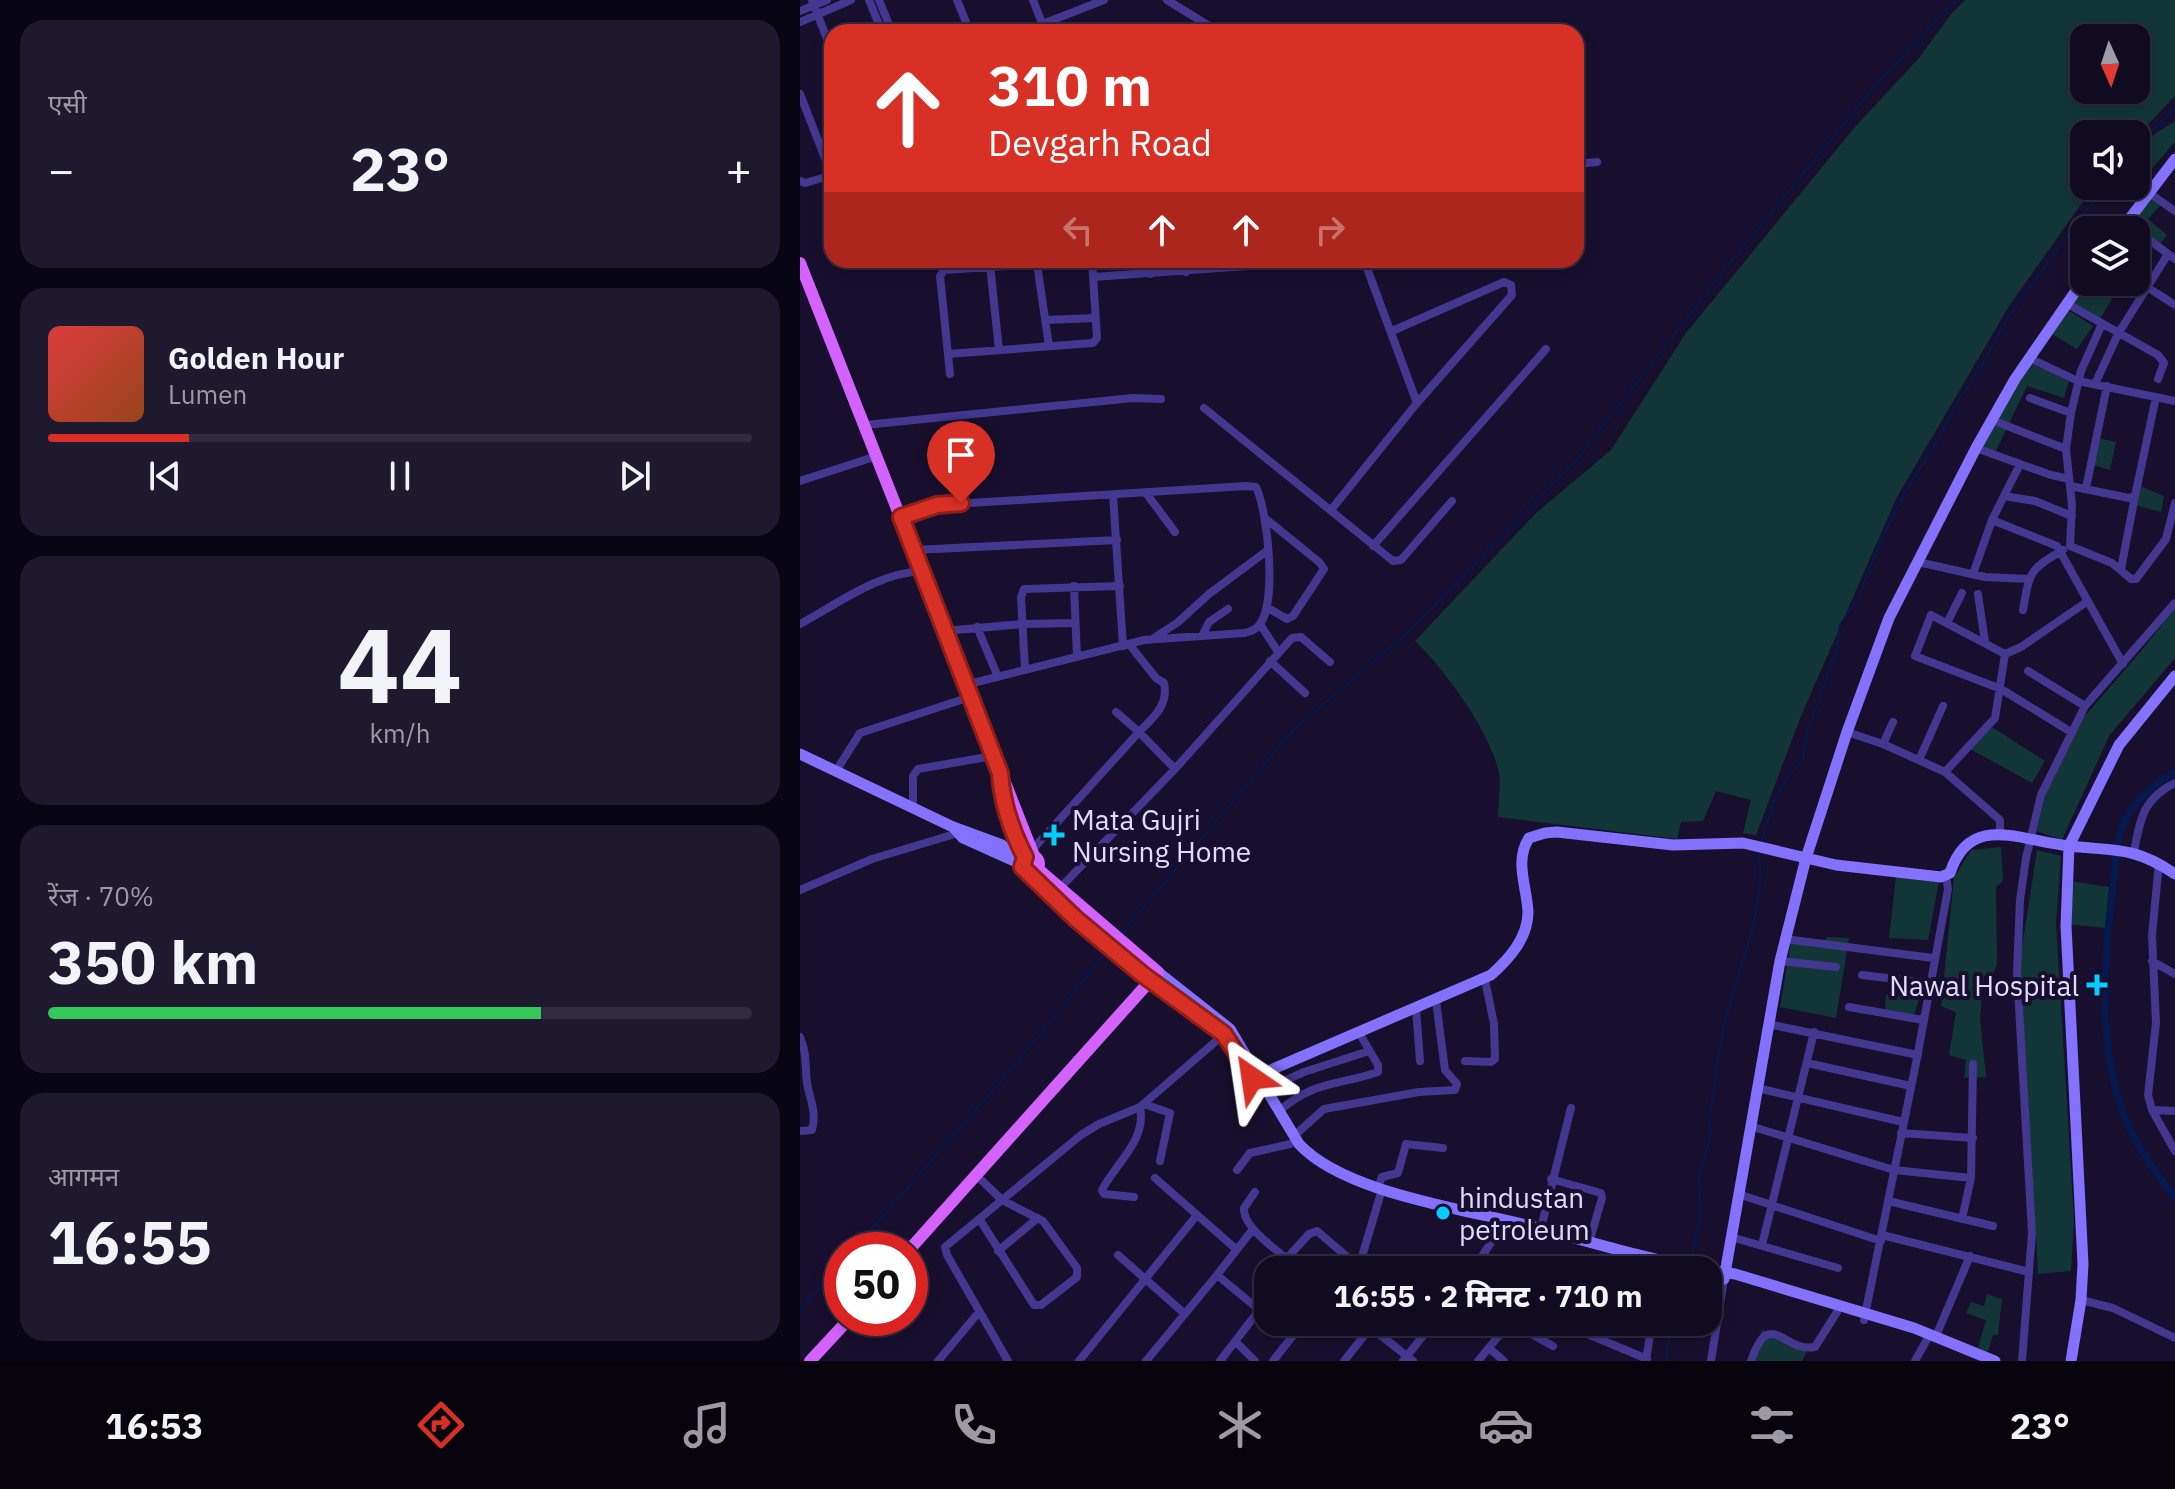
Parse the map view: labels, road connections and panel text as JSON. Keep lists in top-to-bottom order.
{
  "places": {
    "health": ["Mata Gujri Nursing Home", "Nawal Hospital"],
    "other": ["hindustan petroleum"]
  },
  "north": "bottom",
  "page": {
    "tile": [
      "एसी",
      ["44", "km/h"],
      ["रेंज · 70%", "350 km"],
      ["आगमन", "16:55"]
    ],
    "turn": ["310 m", "Devgarh Road"],
    "heat": ["−", "23°", "+"],
    "song": ["Golden Hour", "Lumen"],
    "limit": "50",
    "trip": "16:55 · 2 मिनट · 710 m",
    "tabs": ["16:53", "23°"]
  }
}
